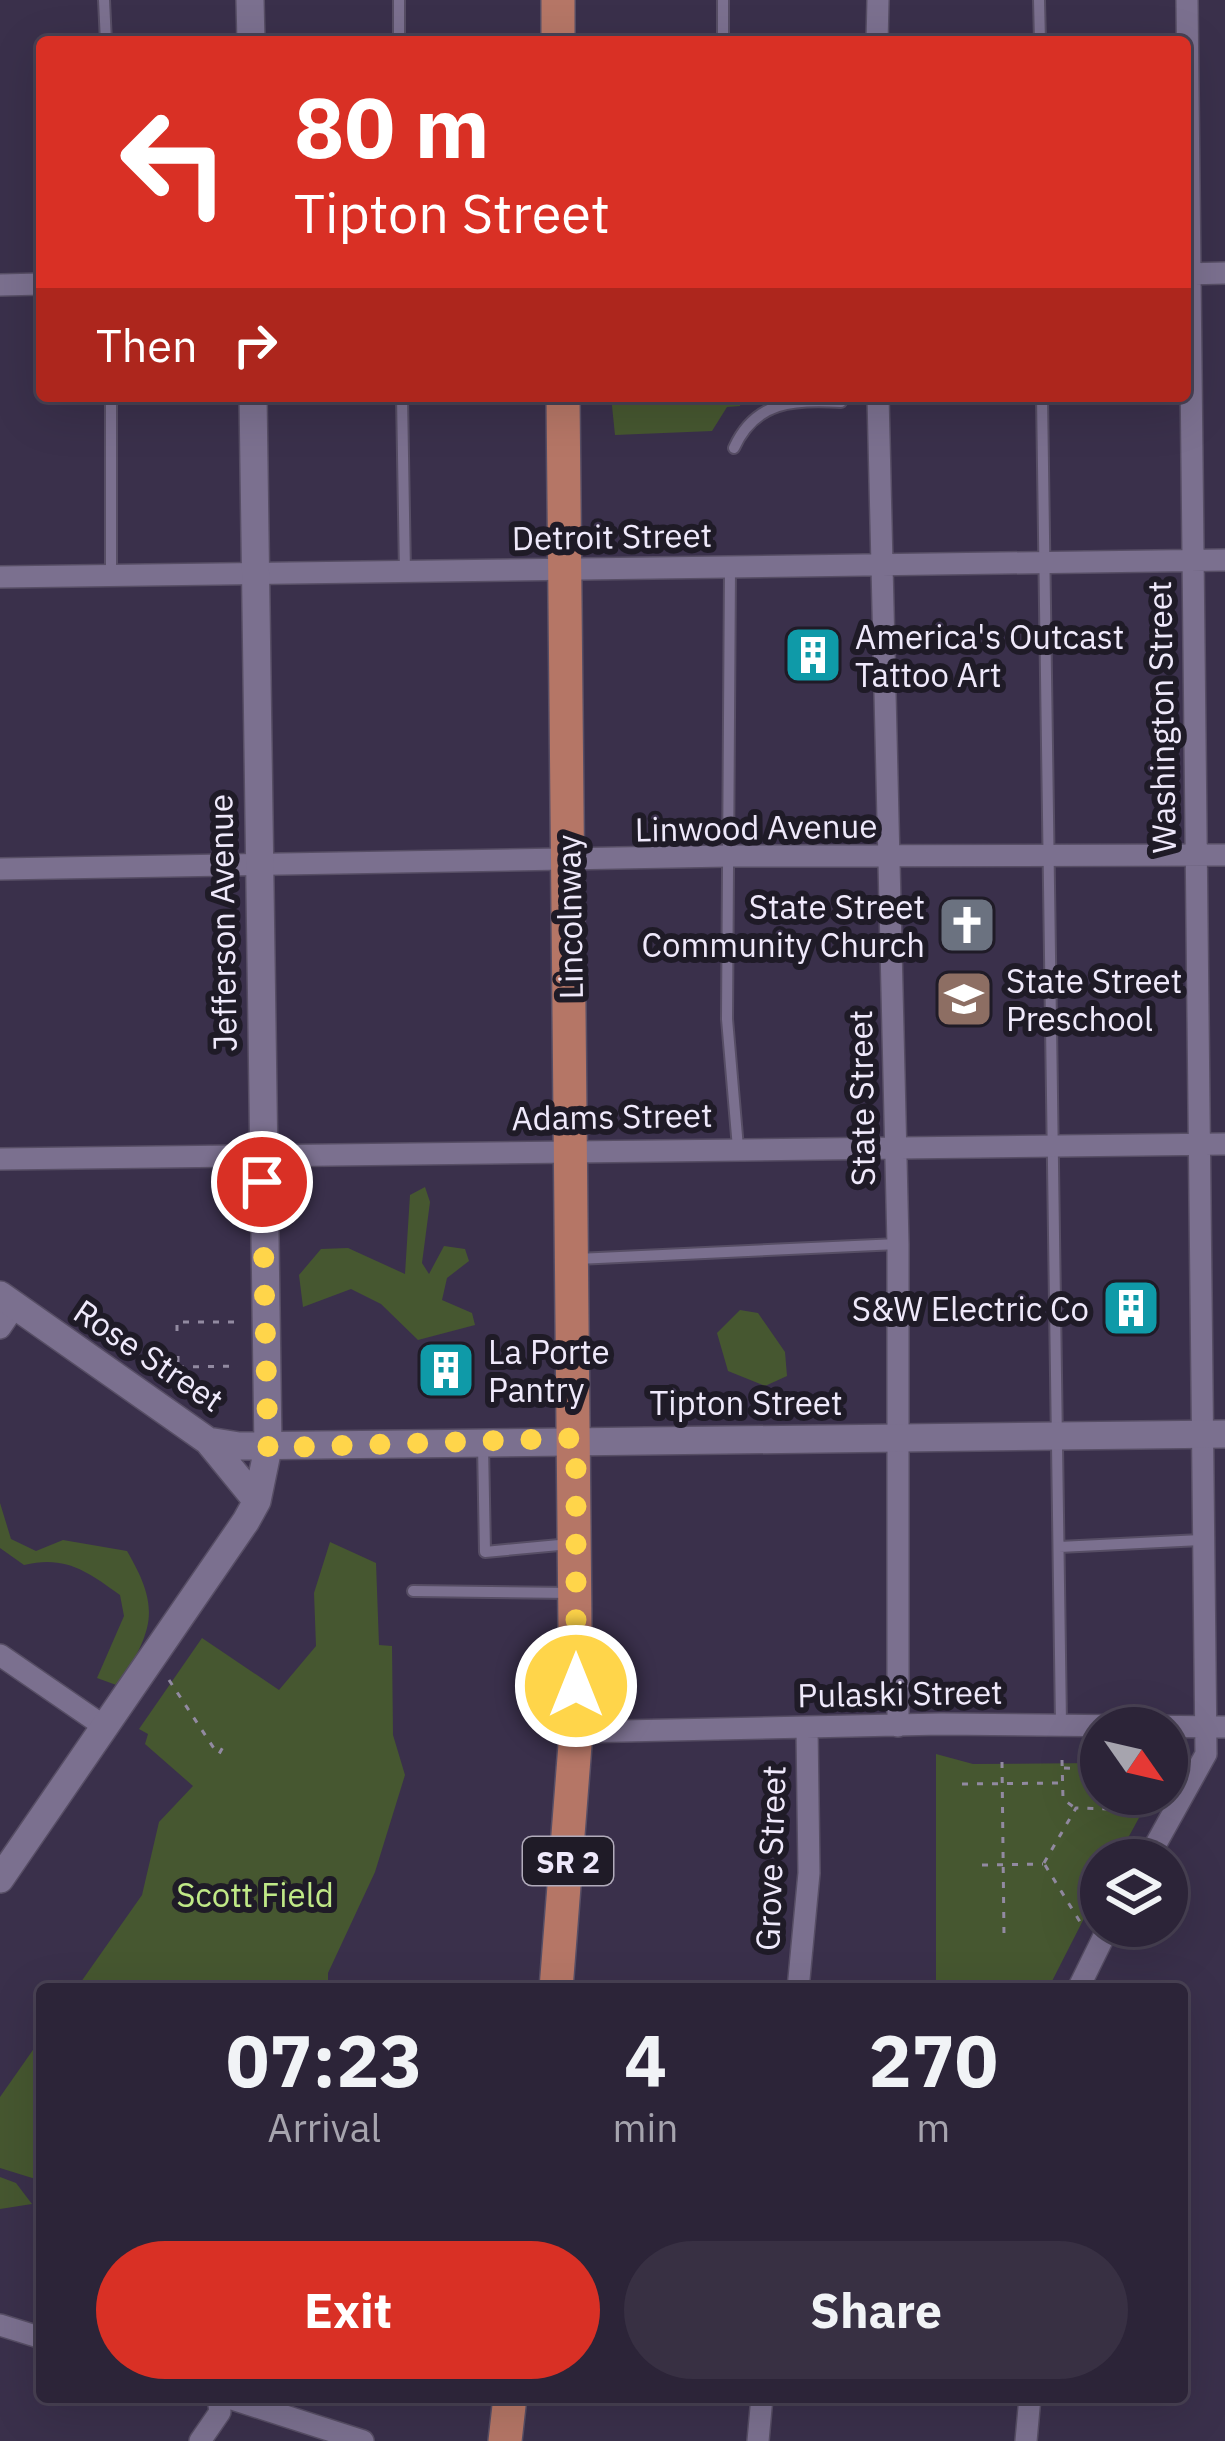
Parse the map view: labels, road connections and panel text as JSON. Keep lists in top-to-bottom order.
{
  "streets": {
    "main road": ["Lincolnway", "SR 2"],
    "street": [
      "Detroit Street",
      "Washington Street",
      "Linwood Avenue",
      "Jefferson Avenue",
      "State Street",
      "Adams Street",
      "Rose Street",
      "Tipton Street",
      "Pulaski Street",
      "Grove Street"
    ]
  },
  "crossings": [
    ["Detroit Street", "Washington Street"],
    ["Detroit Street", "Lincolnway"],
    ["Detroit Street", "Jefferson Avenue"],
    ["Detroit Street", "State Street"],
    ["Washington Street", "Linwood Avenue"],
    ["Washington Street", "Adams Street"],
    ["Washington Street", "Tipton Street"],
    ["Washington Street", "Pulaski Street"],
    ["Linwood Avenue", "Lincolnway"],
    ["Linwood Avenue", "Jefferson Avenue"],
    ["Linwood Avenue", "State Street"],
    ["Lincolnway", "Adams Street"],
    ["Lincolnway", "Tipton Street"],
    ["Lincolnway", "SR 2"],
    ["Jefferson Avenue", "Adams Street"],
    ["Jefferson Avenue", "Rose Street"],
    ["Jefferson Avenue", "Tipton Street"],
    ["State Street", "Adams Street"],
    ["State Street", "Tipton Street"],
    ["Rose Street", "Tipton Street"],
    ["Tipton Street", "SR 2"],
    ["Pulaski Street", "Grove Street"],
    ["Pulaski Street", "SR 2"]
  ],
  "parks": ["Scott Field"],
  "places": {
    "building": ["America's Outcast Tattoo Art", "S&W Electric Co", "La Porte Pantry"],
    "church": ["State Street Community Church"],
    "school or university": ["State Street Preschool"]
  },
  "north": "bottom right",
  "page": {
    "turn": ["80 m", "Tipton Street"],
    "then": "Then",
    "eta": [
      "07:23",
      "Arrival",
      "4",
      "min",
      "270",
      "m"
    ],
    "buttons": ["Exit", "Share"]
  }
}
